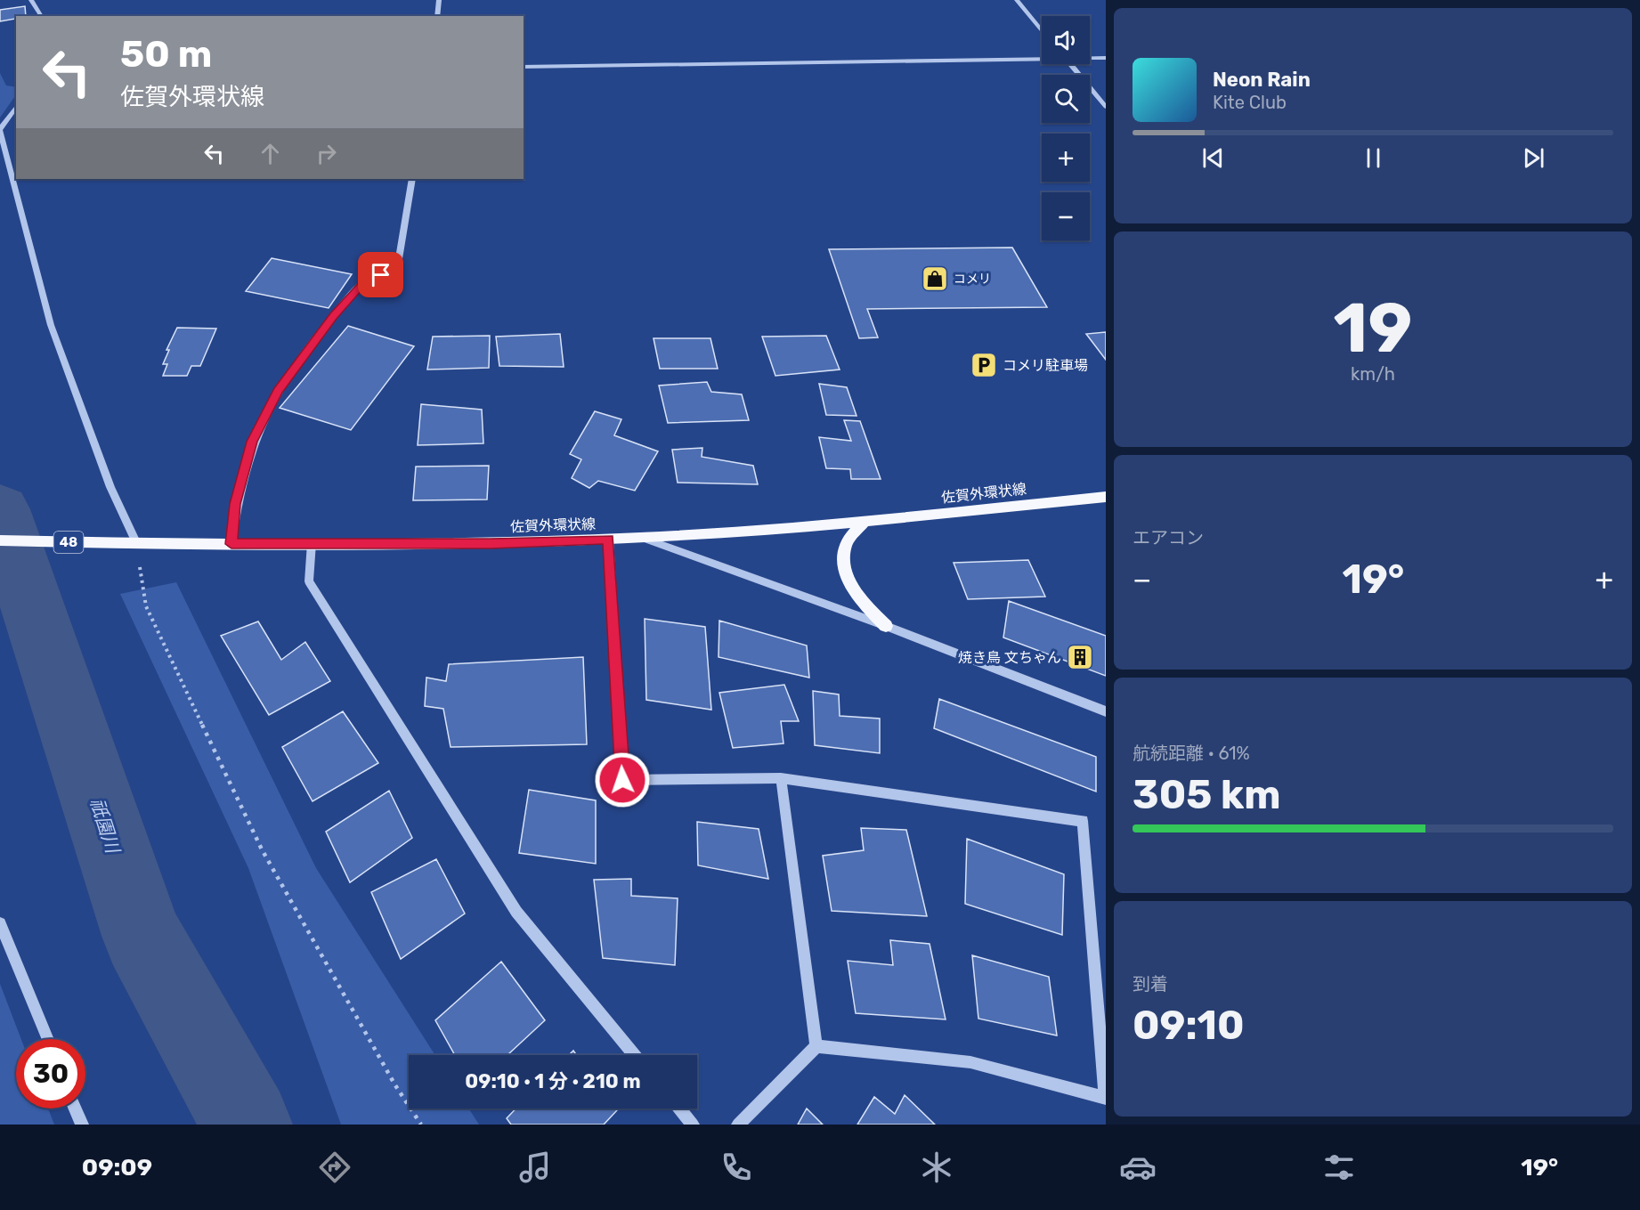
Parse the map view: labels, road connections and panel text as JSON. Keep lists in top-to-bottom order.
{
  "streets": {
    "main road": ["佐賀外環状線", "48"]
  },
  "water": ["祇園川"],
  "places": {
    "shop": ["コメリ"],
    "parking": ["コメリ駐車場"],
    "building": ["焼き鳥 文ちゃん"]
  },
  "page": {
    "map_buttons": ["+", "−"],
    "turn": ["50 m", "佐賀外環状線"],
    "song": ["Neon Rain", "Kite Club"],
    "tile": [
      ["19", "km/h"],
      "エアコン",
      ["航続距離 · 61%", "305 km"],
      ["到着", "09:10"]
    ],
    "heat": ["−", "19°", "+"],
    "limit": "30",
    "trip": "09:10 · 1 分 · 210 m",
    "tabs": ["09:09", "19°"]
  }
}
